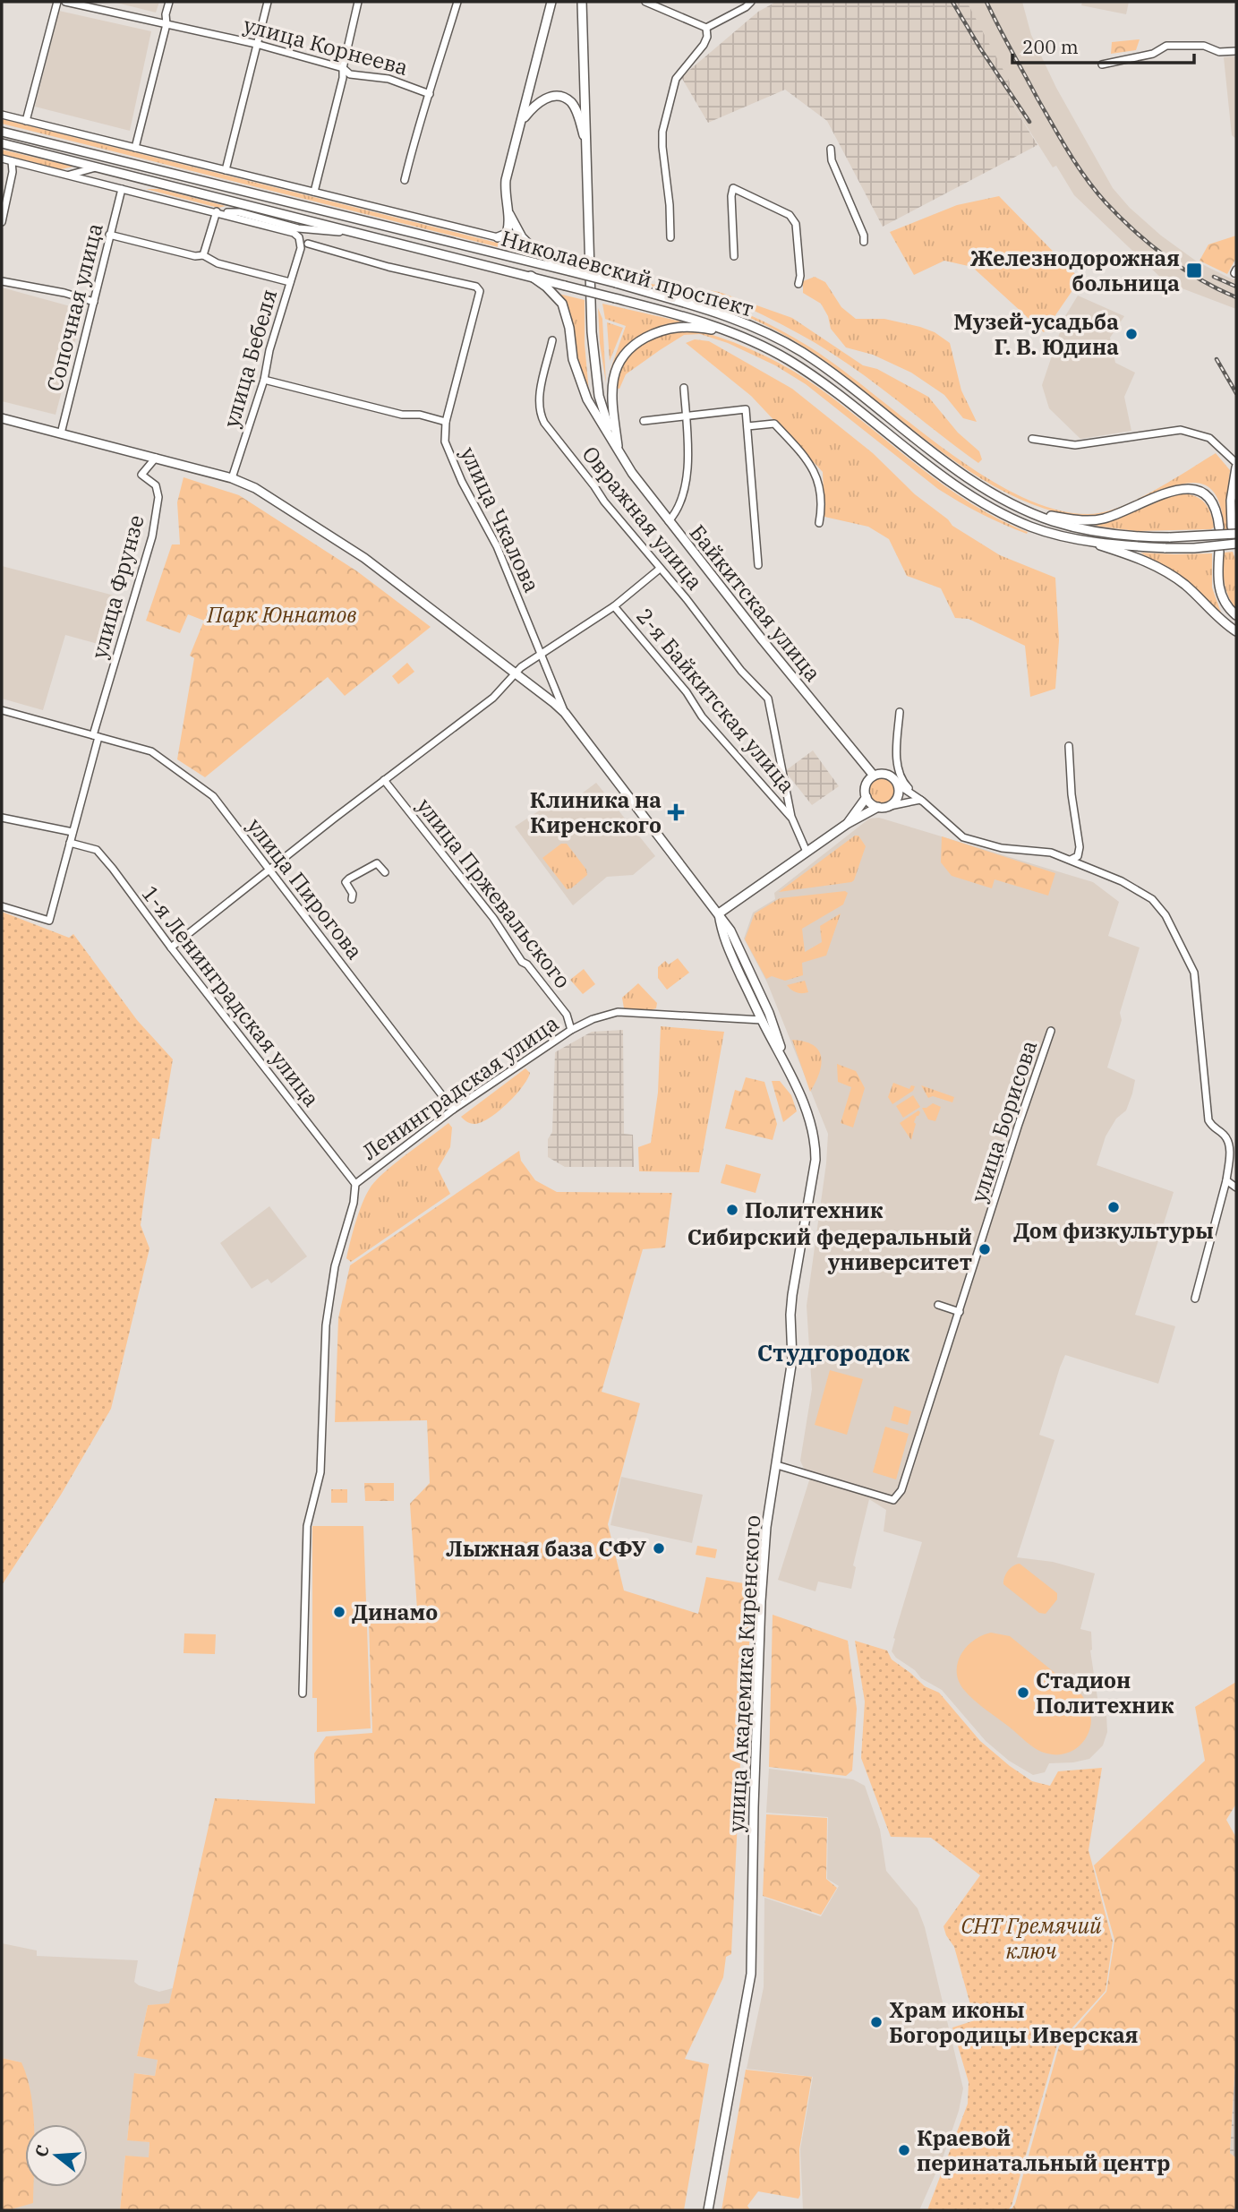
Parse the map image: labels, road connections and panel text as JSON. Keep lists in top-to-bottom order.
{
  "streets": {
    "main road": ["Николаевский проспект", "Байкитская улица", "улица Академика Киренского"],
    "street": [
      "улица Корнеева",
      "Сопочная улица",
      "улица Бебеля",
      "Овражная улица",
      "улица Чкалова",
      "улица Фрунзе",
      "2-я Байкитская улица",
      "улица Пирогова",
      "улица Пржевальского",
      "1-я Ленинградская улица",
      "Ленинградская улица",
      "улица Борисова"
    ]
  },
  "crossings": [
    ["Сопочная улица", "улица Академика Киренского"],
    ["улица Бебеля", "улица Академика Киренского"],
    ["Овражная улица", "2-я Байкитская улица"],
    ["улица Чкалова", "улица Академика Киренского"],
    ["улица Фрунзе", "улица Пирогова"],
    ["улица Фрунзе", "1-я Ленинградская улица"],
    ["улица Фрунзе", "улица Академика Киренского"],
    ["улица Пирогова", "Ленинградская улица"],
    ["улица Пржевальского", "Ленинградская улица"],
    ["1-я Ленинградская улица", "Ленинградская улица"],
    ["Ленинградская улица", "улица Академика Киренского"]
  ],
  "districts": ["Студгородок"],
  "parks": ["Парк Юннатов", "СНТ Гремячий ключ"],
  "places": {
    "transit": ["Железнодорожная больница"],
    "other": [
      "Музей-усадьба Г. В. Юдина",
      "Дом физкультуры",
      "Политехник",
      "Сибирский федеральный университет",
      "Лыжная база СФУ",
      "Динамо",
      "Стадион Политехник",
      "Храм иконы Богородицы Иверская",
      "Краевой перинатальный центр"
    ],
    "health": ["Клиника на Киренского"]
  },
  "scale_bar": "200 m",
  "north": "left"
}
